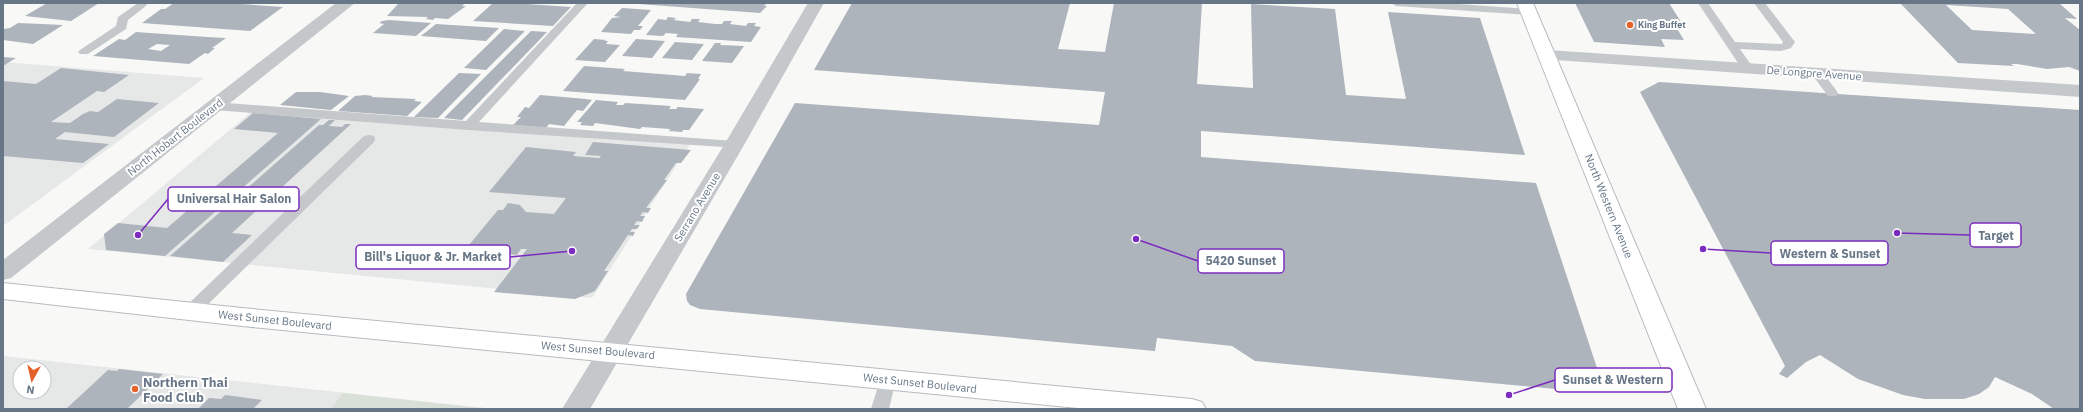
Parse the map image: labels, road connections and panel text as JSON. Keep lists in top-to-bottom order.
{
  "streets": {
    "main road": ["North Western Avenue", "West Sunset Boulevard"],
    "street": ["De Longpre Avenue", "North Hobart Boulevard", "Serrano Avenue"]
  },
  "crossings": [
    ["De Longpre Avenue", "North Western Avenue"],
    ["Serrano Avenue", "West Sunset Boulevard"]
  ],
  "places": [
    "King Buffet",
    "Target",
    "Universal Hair Salon",
    "5420 Sunset",
    "Western & Sunset",
    "Bill's Liquor & Jr. Market",
    "Northern Thai Food Club",
    "Sunset & Western"
  ],
  "north": "bottom"
}
